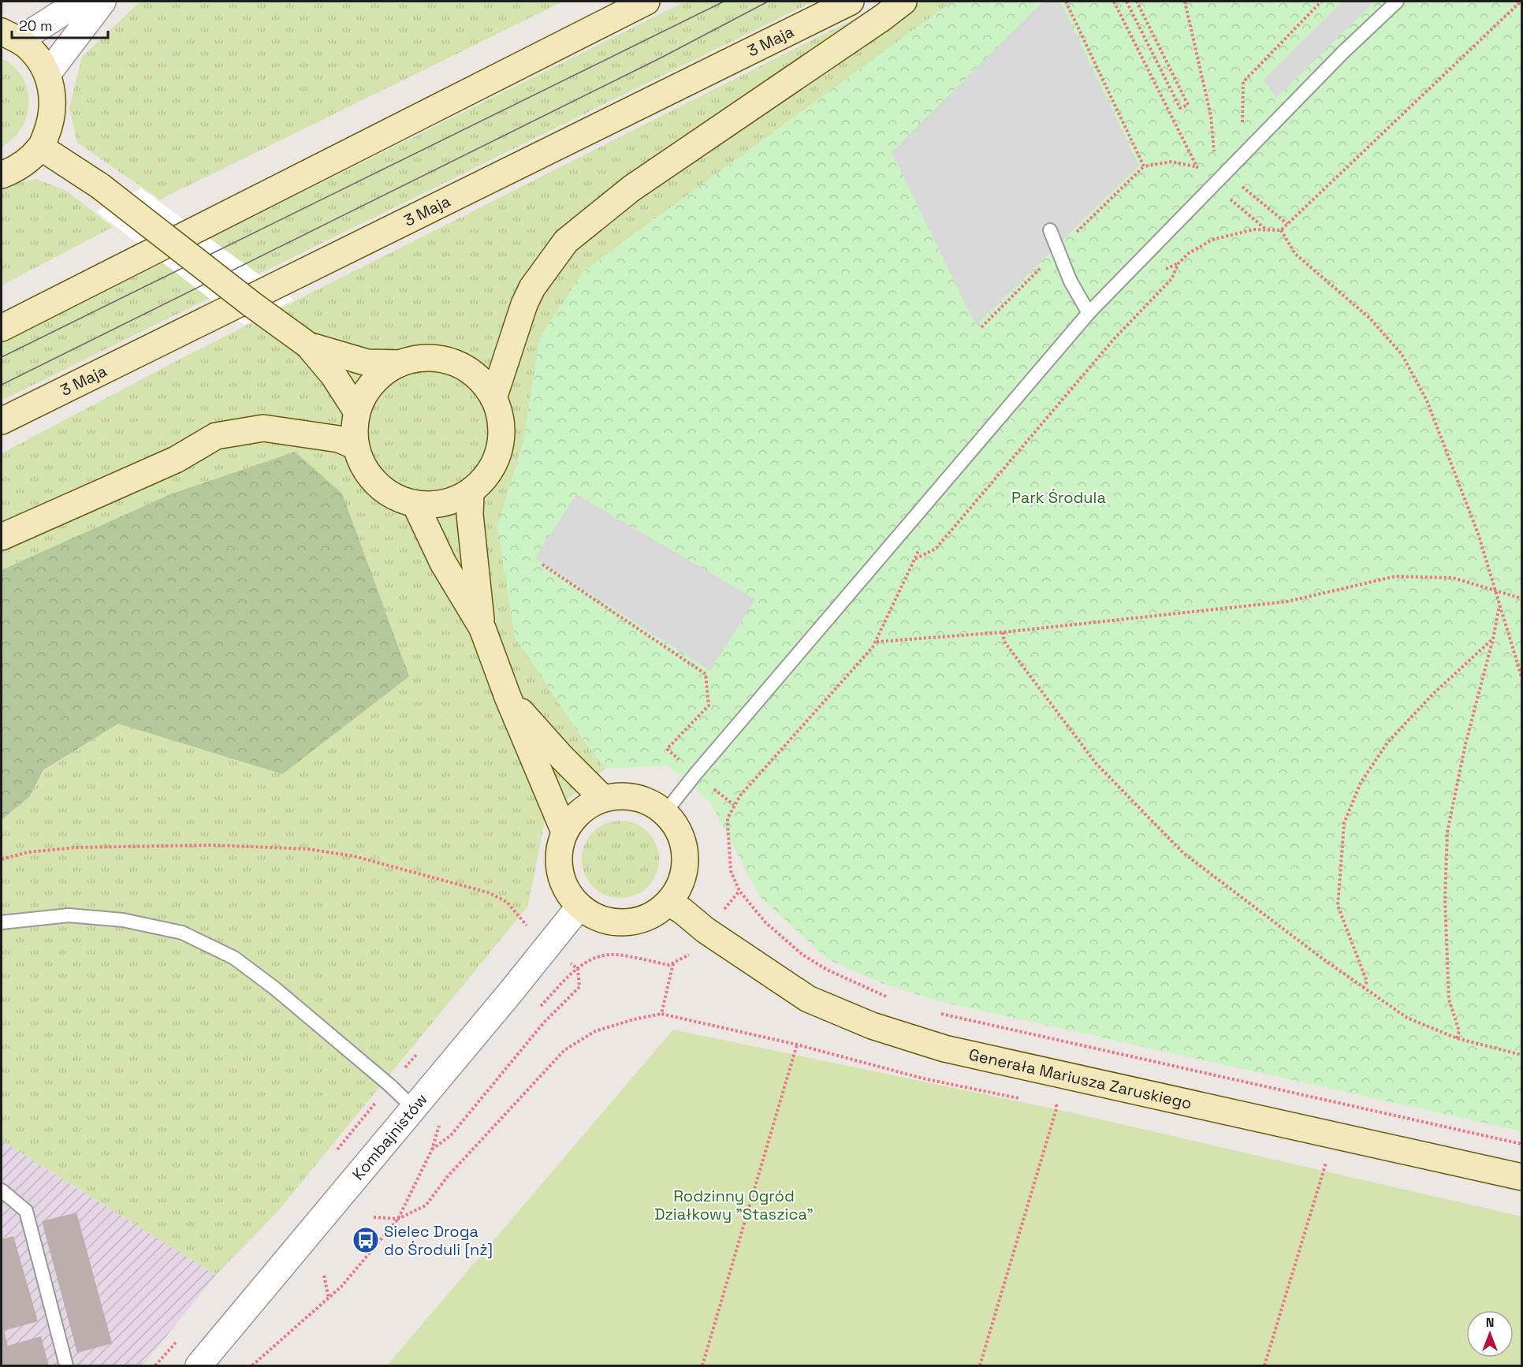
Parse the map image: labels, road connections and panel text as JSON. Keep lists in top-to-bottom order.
{
  "streets": {
    "street": ["3 Maja", "Generała Mariusza Zaruskiego", "Kombajnistów"]
  },
  "crossings": [
    ["Generała Mariusza Zaruskiego", "Kombajnistów"]
  ],
  "parks": ["Park Środula", "Rodzinny Ogród Działkowy \"Staszica\""],
  "places": {
    "bus stop": ["Sielec Droga do Środuli [nż]"]
  },
  "scale_bar": "20 m",
  "north": "top"
}
